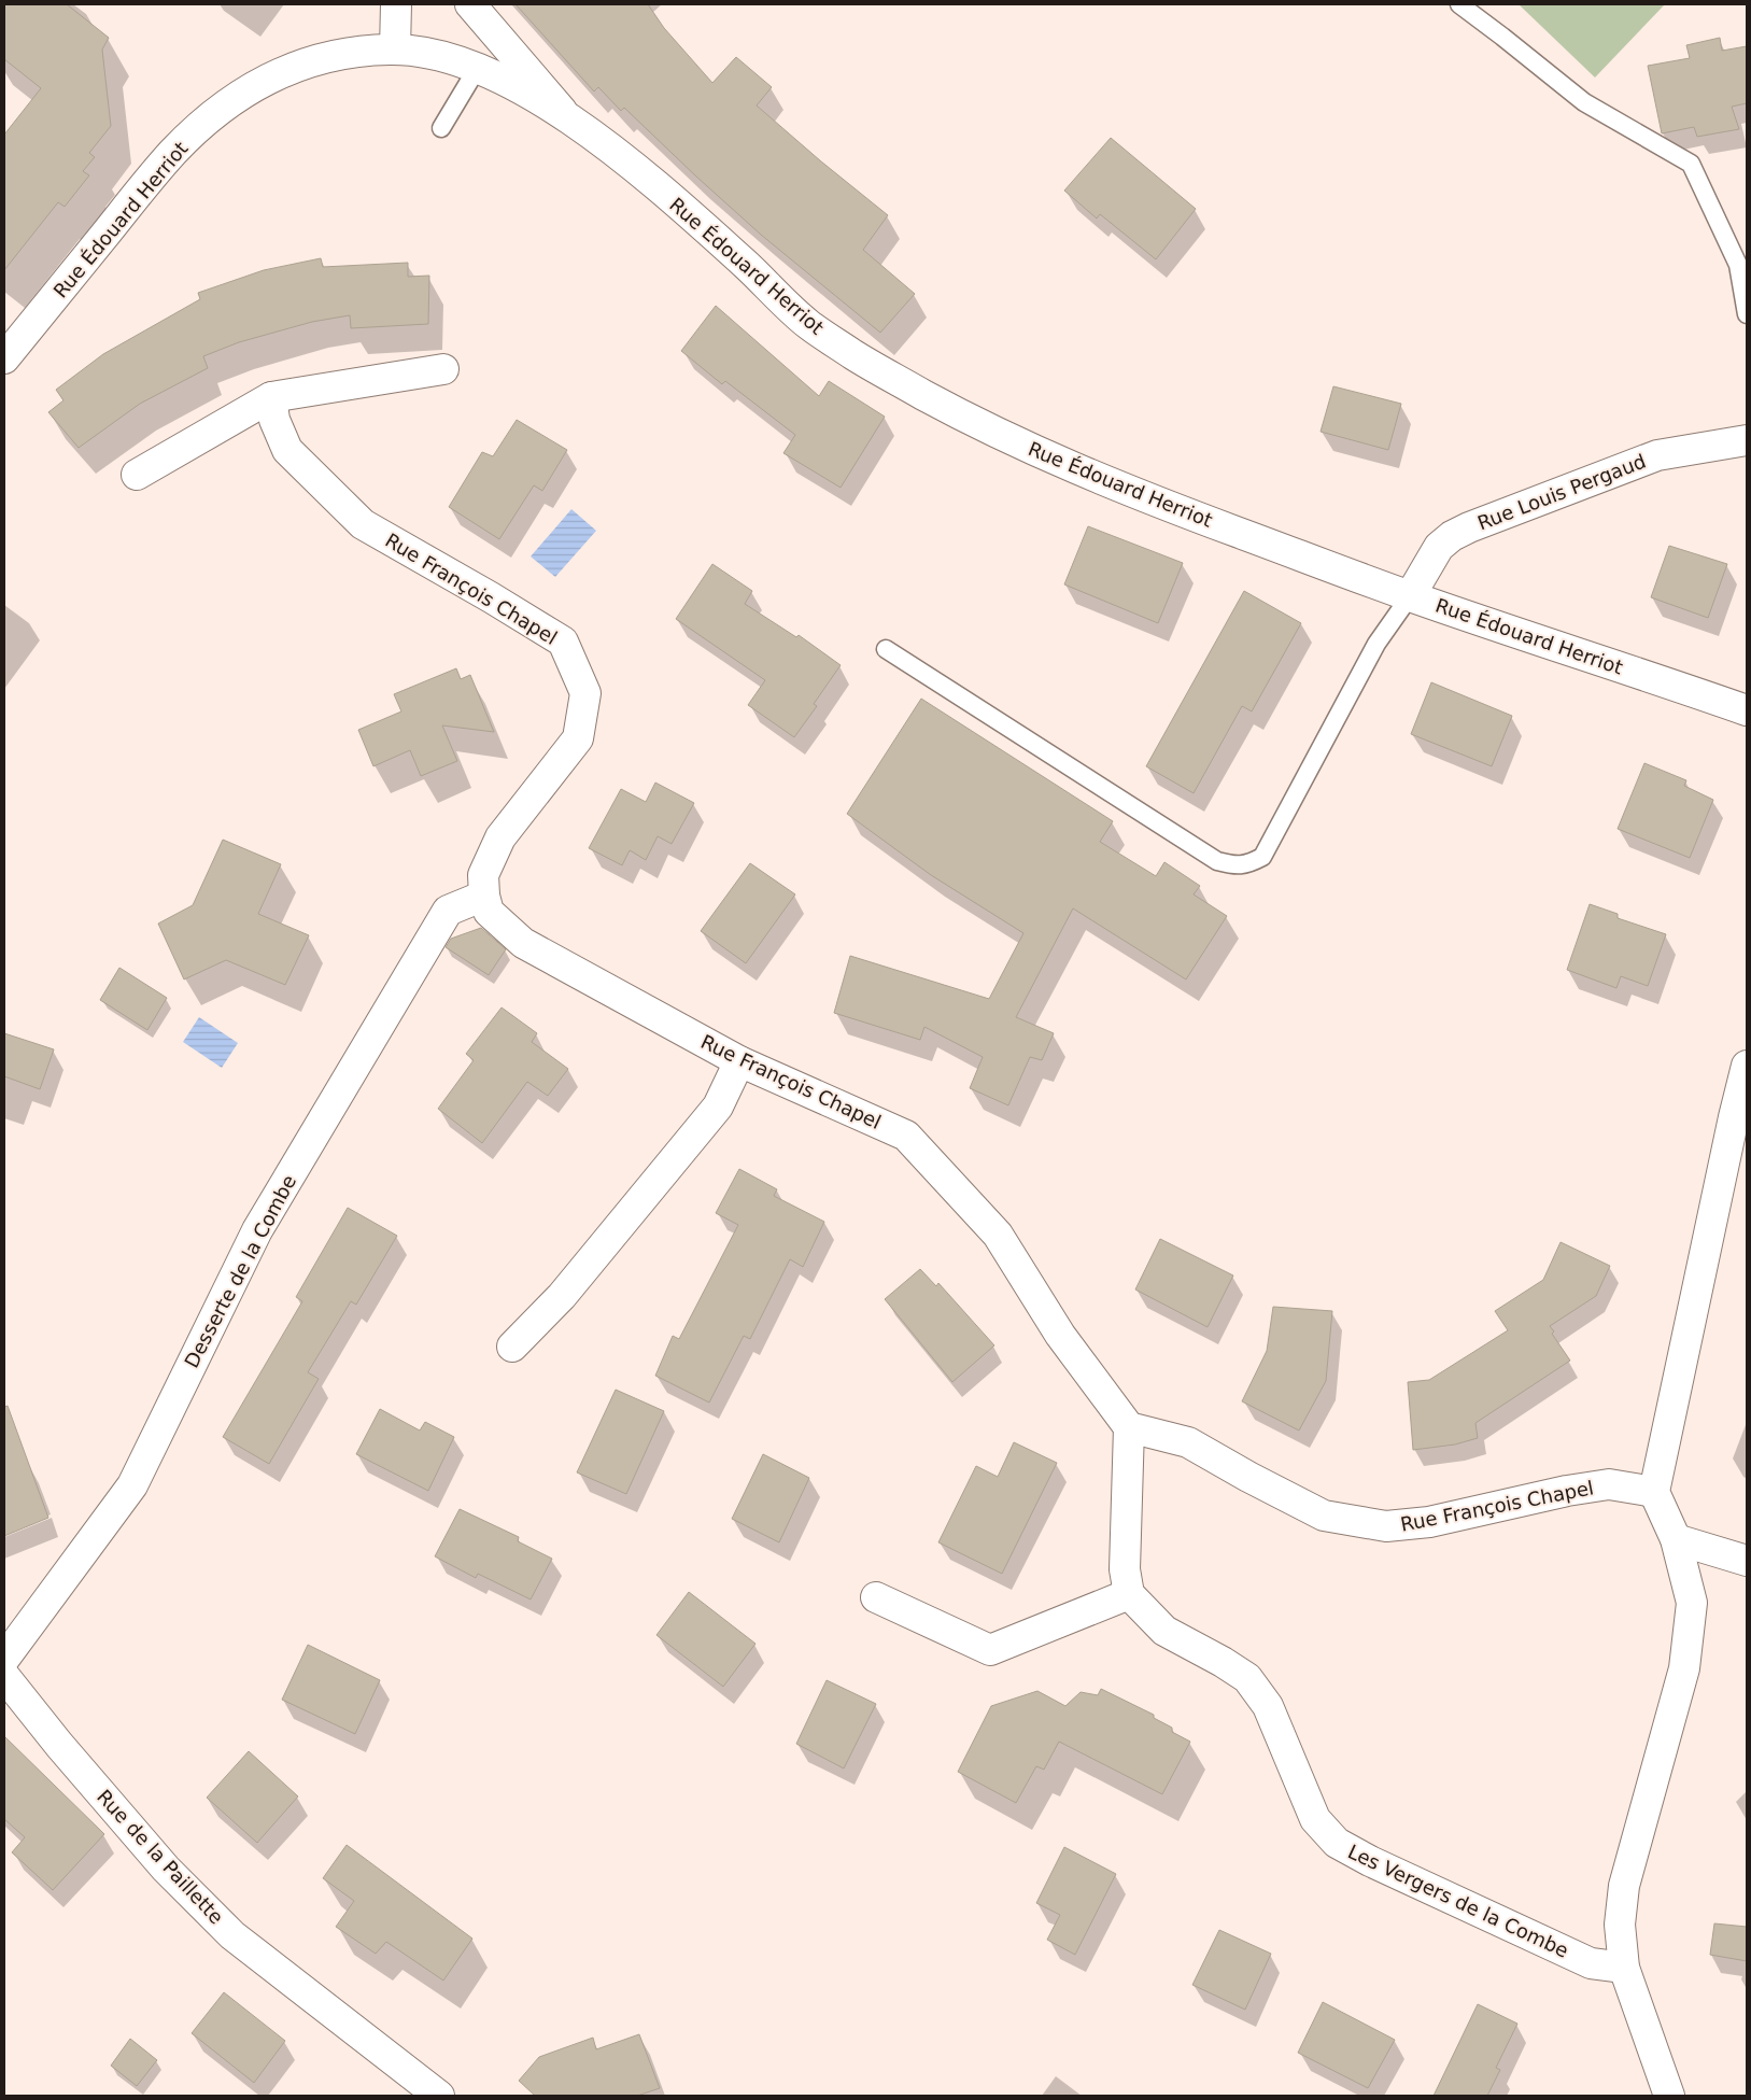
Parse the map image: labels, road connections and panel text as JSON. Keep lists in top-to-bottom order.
{
  "streets": {
    "street": [
      "Rue Édouard Herriot",
      "Rue Louis Pergaud",
      "Rue François Chapel",
      "Desserte de la Combe",
      "Rue de la Paillette",
      "Les Vergers de la Combe"
    ]
  },
  "crossings": [
    ["Rue Édouard Herriot", "Rue Louis Pergaud"],
    ["Rue François Chapel", "Desserte de la Combe"]
  ]
}
